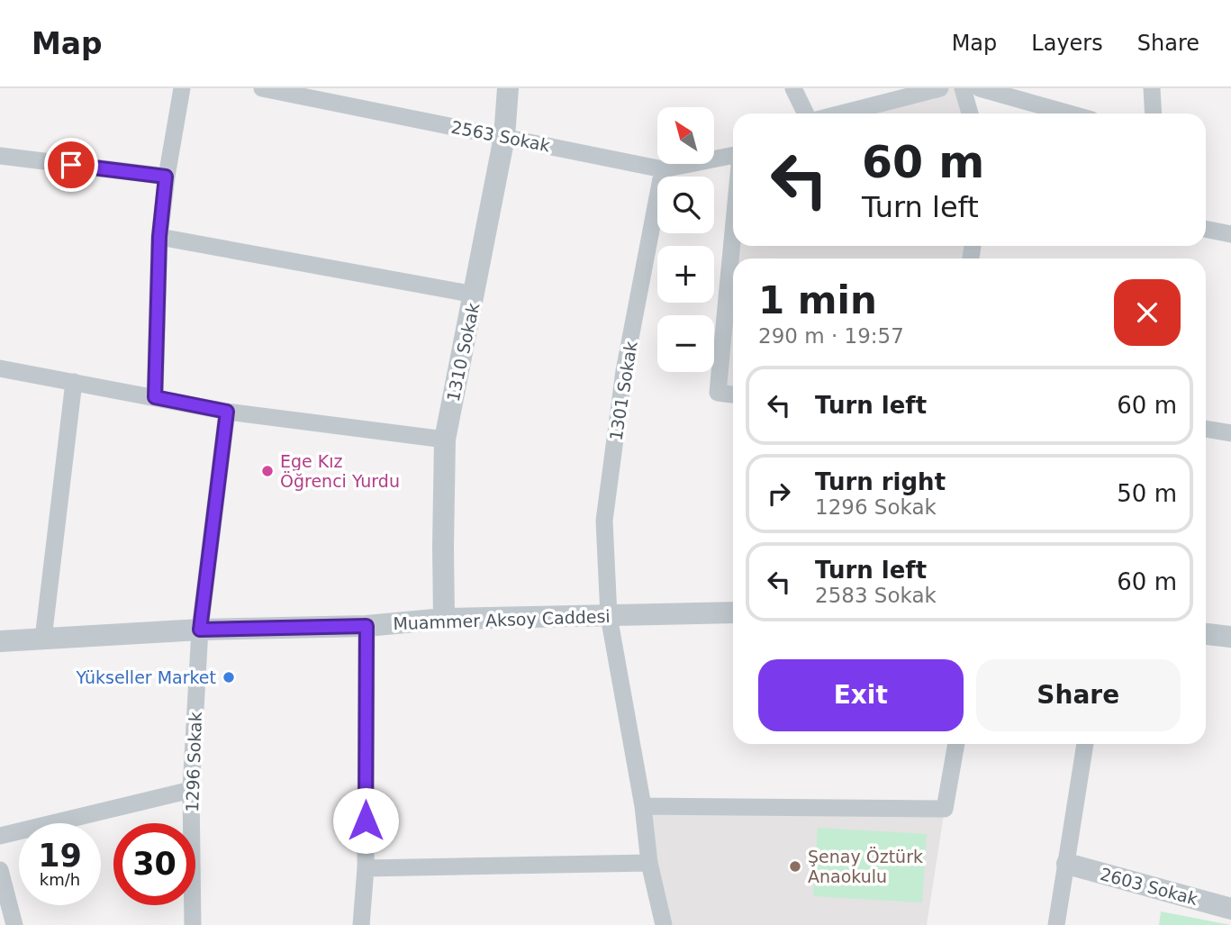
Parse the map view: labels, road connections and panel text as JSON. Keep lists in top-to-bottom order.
{
  "streets": {
    "street": [
      "2563 Sokak",
      "1310 Sokak",
      "1301 Sokak",
      "Muammer Aksoy Caddesi",
      "1296 Sokak",
      "2603 Sokak"
    ]
  },
  "crossings": [
    ["2563 Sokak", "1310 Sokak"],
    ["2563 Sokak", "1301 Sokak"],
    ["1310 Sokak", "Muammer Aksoy Caddesi"],
    ["1301 Sokak", "Muammer Aksoy Caddesi"],
    ["Muammer Aksoy Caddesi", "1296 Sokak"]
  ],
  "places": ["Ege Kız Öğrenci Yurdu", "Yükseller Market", "Şenay Öztürk Anaokulu"],
  "north": "top left",
  "page": {
    "header": "Map",
    "nav": ["Map", "Layers", "Share"],
    "map_buttons": ["+", "−"],
    "turn": ["60 m", "Turn left"],
    "heading": ["1 min", "290 m · 19:57"],
    "list": [
      {
        "name": "Turn left",
        "value": "60 m"
      },
      {
        "name": "Turn right",
        "note": "1296 Sokak",
        "value": "50 m"
      },
      {
        "name": "Turn left",
        "note": "2583 Sokak",
        "value": "60 m"
      }
    ],
    "buttons": ["Exit", "Share"],
    "speed": "19 km/h",
    "limit": "30"
  }
}
